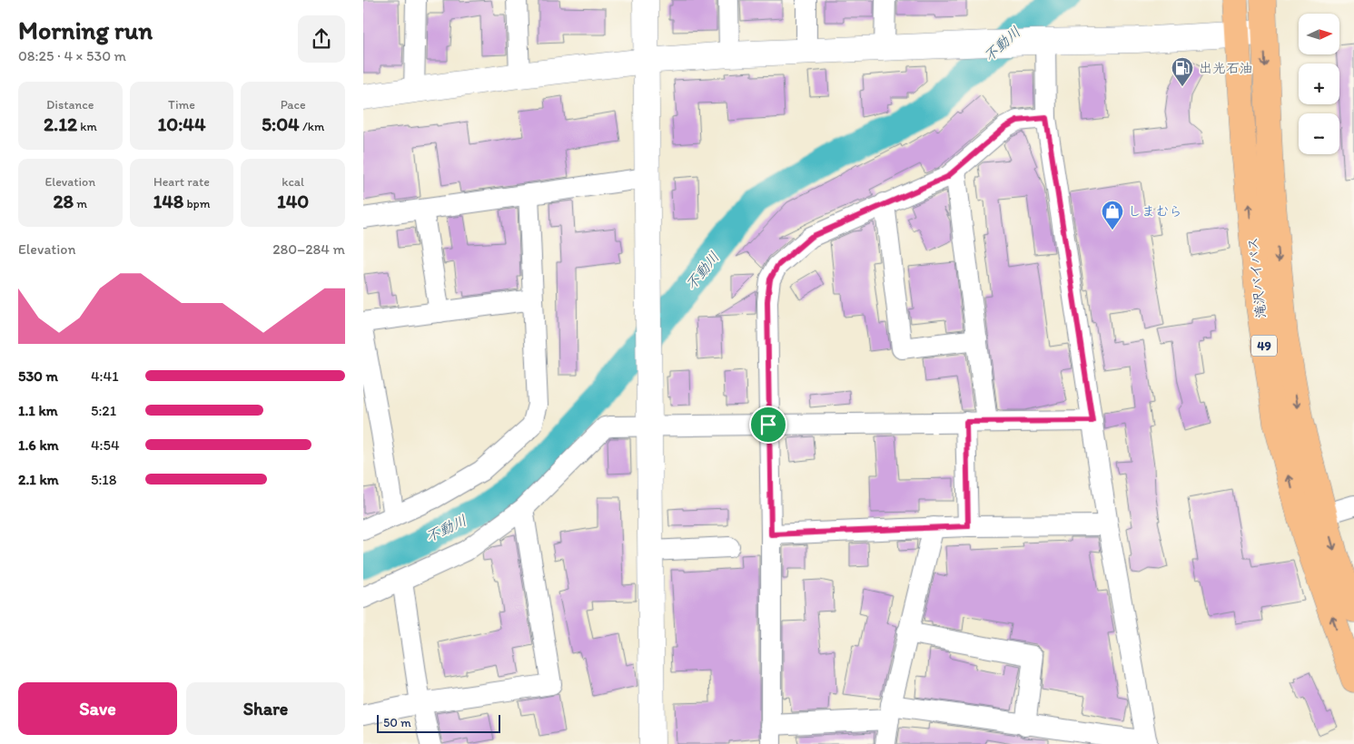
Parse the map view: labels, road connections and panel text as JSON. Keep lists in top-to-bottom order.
{
  "streets": {
    "highway": ["滝沢バイパス", "49"]
  },
  "water": ["不動川"],
  "places": {
    "fuel station": ["出光石油"],
    "shop": ["しまむら"]
  },
  "scale_bar": "50 m",
  "north": "right",
  "page": {
    "heading": ["Morning run", "08:25 · 4 × 530 m"],
    "map_buttons": ["+", "−"],
    "stats": [
      ["Distance", "2.12 km"],
      ["Time", "10:44"],
      ["Pace", "5:04 /km"],
      ["Elevation", "28 m"],
      ["Heart rate", "148 bpm"],
      ["kcal", "140"]
    ],
    "chart": ["Elevation", "280–284 m"],
    "list": [
      {
        "name": "530 m",
        "note": "4:41"
      },
      {
        "name": "1.1 km",
        "note": "5:21"
      },
      {
        "name": "1.6 km",
        "note": "4:54"
      },
      {
        "name": "2.1 km",
        "note": "5:18"
      }
    ],
    "buttons": ["Save", "Share"],
    "scale": "50 m"
  }
}
